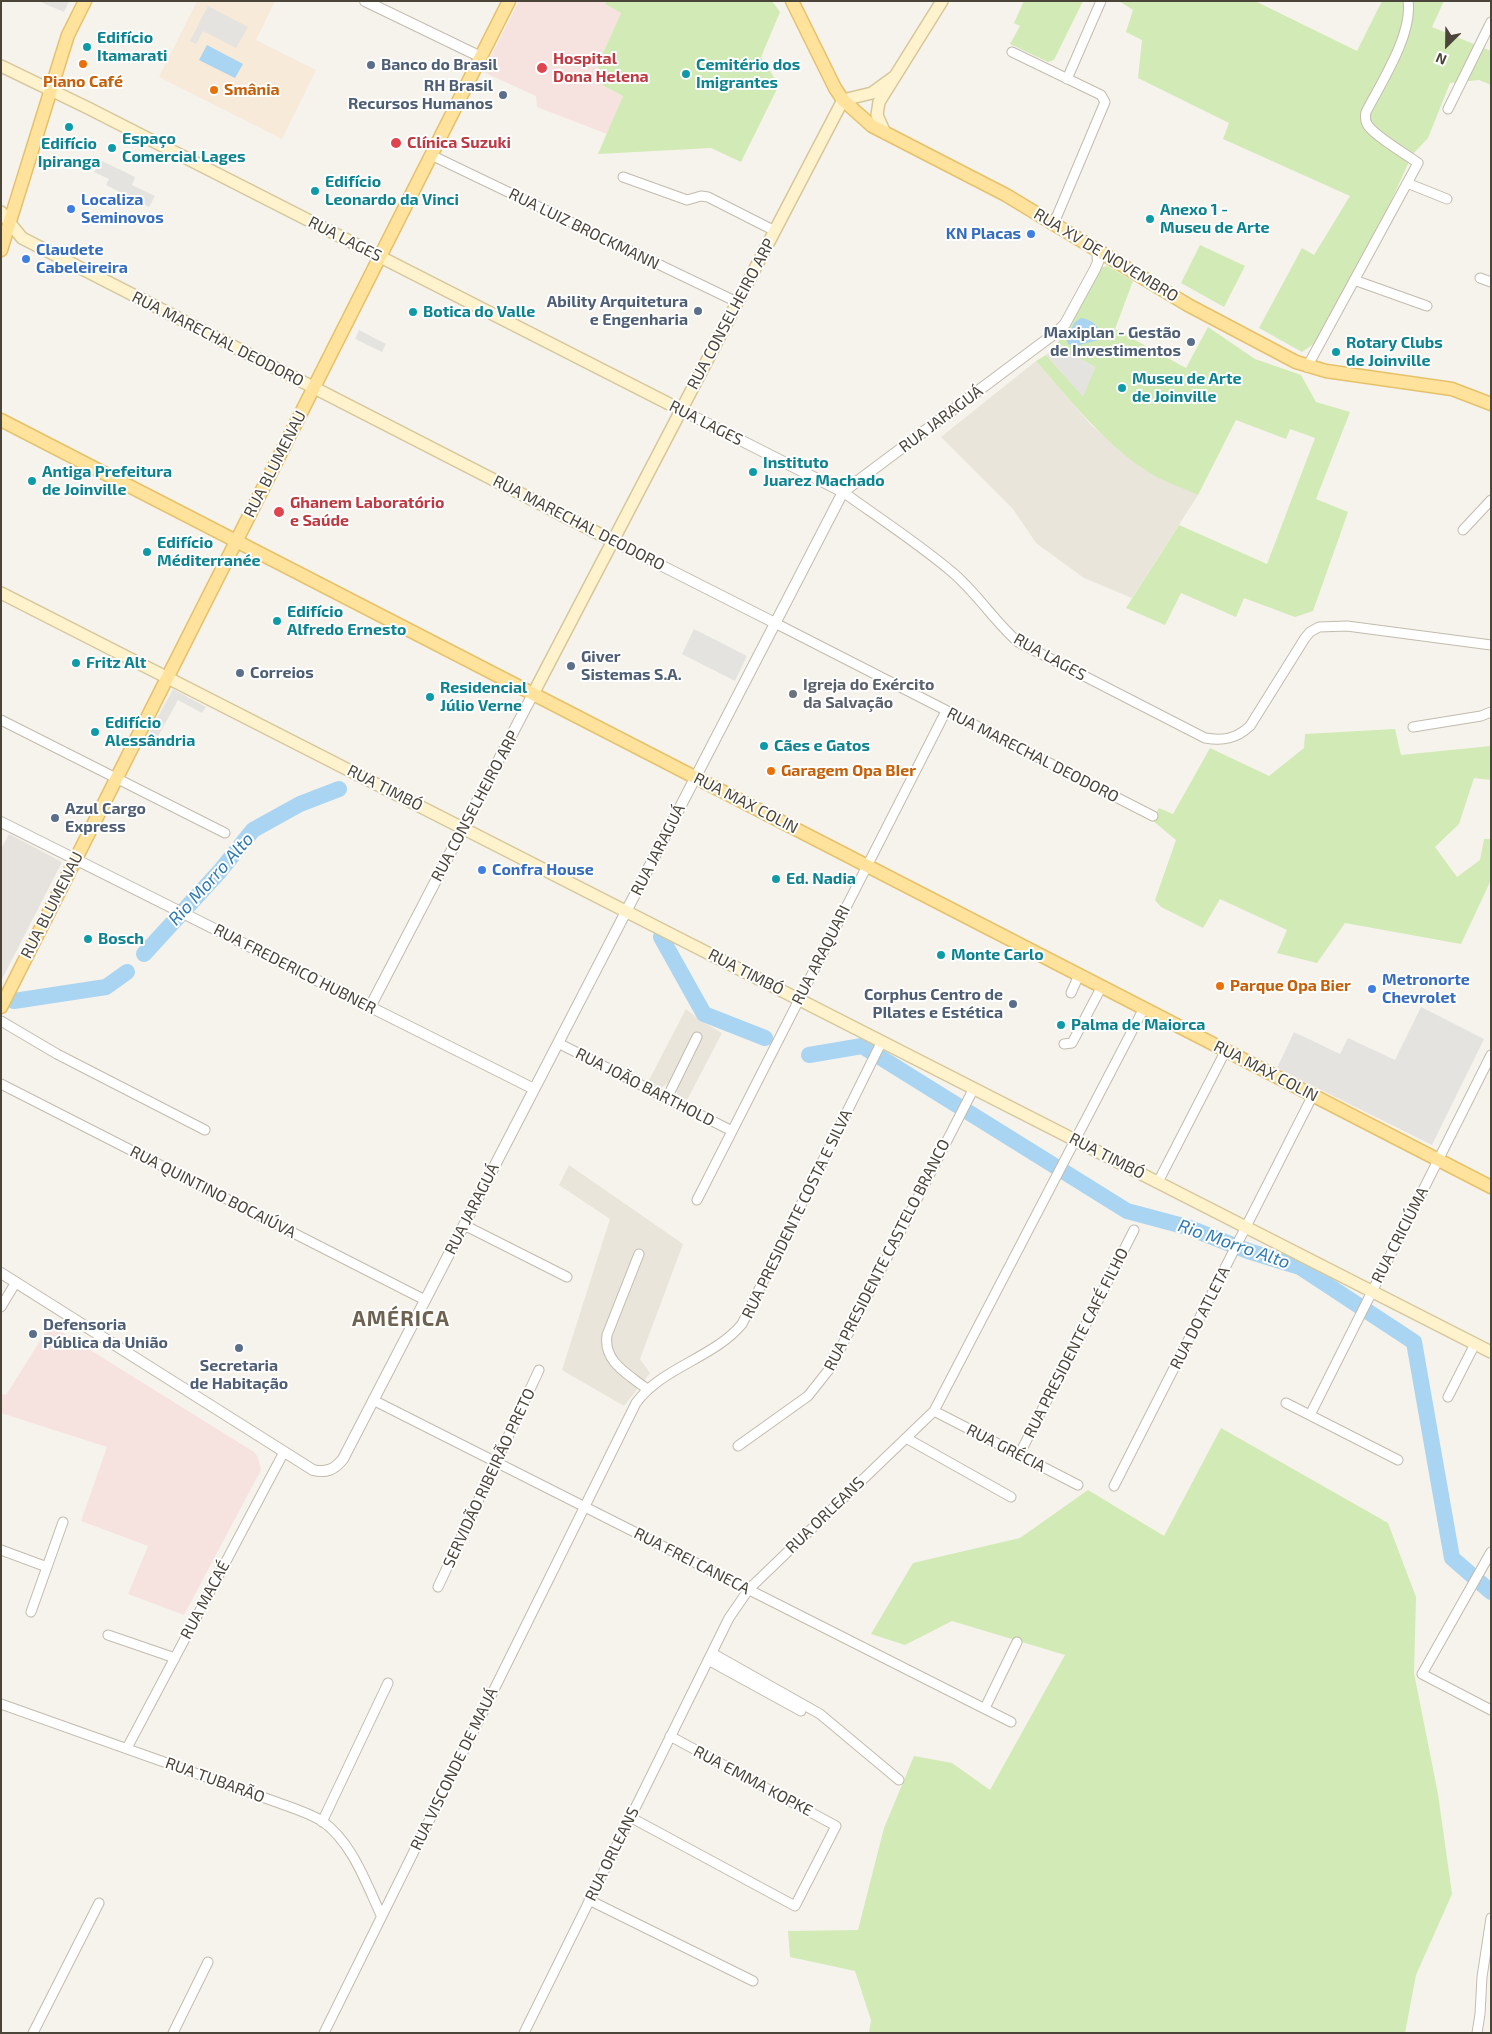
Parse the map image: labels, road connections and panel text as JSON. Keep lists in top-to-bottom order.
{
  "streets": {
    "main road": [
      "RUA LAGES",
      "RUA XV DE NOVEMBRO",
      "RUA CONSELHEIRO ARP",
      "RUA MARECHAL DEODORO",
      "RUA BLUMENAU",
      "RUA TIMBÓ",
      "RUA MAX COLIN"
    ],
    "street": [
      "RUA LUIZ BROCKMANN",
      "RUA JARAGUÁ",
      "RUA ARAQUARI",
      "RUA FREDERICO HUBNER",
      "RUA JOÃO BARTHOLD",
      "RUA QUINTINO BOCAIÚVA",
      "RUA PRESIDENTE COSTA E SILVA",
      "RUA CRICIÚMA",
      "RUA PRESIDENTE CASTELO BRANCO",
      "RUA DO ATLETA",
      "RUA PRESIDENTE CAFÉ FILHO",
      "RUA GRÉCIA",
      "SERVIDÃO RIBEIRÃO PRETO",
      "RUA ORLEANS",
      "RUA FREI CANECA",
      "RUA MACAÉ",
      "RUA VISCONDE DE MAUÁ",
      "RUA TUBARÃO",
      "RUA EMMA KOPKE"
    ]
  },
  "crossings": [
    ["RUA LUIZ BROCKMANN", "RUA CONSELHEIRO ARP"],
    ["RUA LUIZ BROCKMANN", "RUA BLUMENAU"],
    ["RUA LAGES", "RUA CONSELHEIRO ARP"],
    ["RUA LAGES", "RUA JARAGUÁ"],
    ["RUA LAGES", "RUA BLUMENAU"],
    ["RUA XV DE NOVEMBRO", "RUA CONSELHEIRO ARP"],
    ["RUA XV DE NOVEMBRO", "RUA JARAGUÁ"],
    ["RUA CONSELHEIRO ARP", "RUA MARECHAL DEODORO"],
    ["RUA CONSELHEIRO ARP", "RUA TIMBÓ"],
    ["RUA CONSELHEIRO ARP", "RUA MAX COLIN"],
    ["RUA CONSELHEIRO ARP", "RUA FREDERICO HUBNER"],
    ["RUA MARECHAL DEODORO", "RUA JARAGUÁ"],
    ["RUA MARECHAL DEODORO", "RUA BLUMENAU"],
    ["RUA MARECHAL DEODORO", "RUA ARAQUARI"],
    ["RUA JARAGUÁ", "RUA TIMBÓ"],
    ["RUA JARAGUÁ", "RUA MAX COLIN"],
    ["RUA JARAGUÁ", "RUA FREDERICO HUBNER"],
    ["RUA JARAGUÁ", "RUA JOÃO BARTHOLD"],
    ["RUA JARAGUÁ", "RUA QUINTINO BOCAIÚVA"],
    ["RUA JARAGUÁ", "RUA FREI CANECA"],
    ["RUA JARAGUÁ", "RUA MACAÉ"],
    ["RUA BLUMENAU", "RUA TIMBÓ"],
    ["RUA BLUMENAU", "RUA MAX COLIN"],
    ["RUA BLUMENAU", "RUA FREDERICO HUBNER"],
    ["RUA TIMBÓ", "RUA ARAQUARI"],
    ["RUA TIMBÓ", "RUA PRESIDENTE COSTA E SILVA"],
    ["RUA TIMBÓ", "RUA CRICIÚMA"],
    ["RUA TIMBÓ", "RUA PRESIDENTE CASTELO BRANCO"],
    ["RUA TIMBÓ", "RUA DO ATLETA"],
    ["RUA TIMBÓ", "RUA ORLEANS"],
    ["RUA MAX COLIN", "RUA ARAQUARI"],
    ["RUA MAX COLIN", "RUA CRICIÚMA"],
    ["RUA MAX COLIN", "RUA DO ATLETA"],
    ["RUA MAX COLIN", "RUA ORLEANS"],
    ["RUA ARAQUARI", "RUA JOÃO BARTHOLD"],
    ["RUA PRESIDENTE COSTA E SILVA", "RUA FREI CANECA"],
    ["RUA PRESIDENTE COSTA E SILVA", "RUA VISCONDE DE MAUÁ"],
    ["RUA PRESIDENTE CAFÉ FILHO", "RUA GRÉCIA"],
    ["RUA GRÉCIA", "RUA ORLEANS"],
    ["SERVIDÃO RIBEIRÃO PRETO", "RUA FREI CANECA"],
    ["RUA ORLEANS", "RUA FREI CANECA"],
    ["RUA ORLEANS", "RUA EMMA KOPKE"],
    ["RUA FREI CANECA", "RUA VISCONDE DE MAUÁ"],
    ["RUA MACAÉ", "RUA TUBARÃO"],
    ["RUA VISCONDE DE MAUÁ", "RUA TUBARÃO"]
  ],
  "districts": ["AMÉRICA"],
  "water": ["Rio Morro Alto"],
  "places": [
    "Edifício Itamarati",
    "Piano Café",
    "Banco do Brasil",
    "Hospital Dona Helena",
    "Cemitério dos Imigrantes",
    "Smânia",
    "RH Brasil Recursos Humanos",
    "Edifício Ipiranga",
    "Clínica Suzuki",
    "Espaço Comercial Lages",
    "Edifício Leonardo da Vinci",
    "Localiza Seminovos",
    "Anexo 1 - Museu de Arte",
    "KN Placas",
    "Claudete Cabeleireira",
    "Ability Arquitetura e Engenharia",
    "Botica do Valle",
    "Maxiplan - Gestão de Investimentos",
    "Rotary Clubs de Joinville",
    "Museu de Arte de Joinville",
    "Instituto Juarez Machado",
    "Antiga Prefeitura de Joinville",
    "Ghanem Laboratório e Saúde",
    "Edifício Méditerranée",
    "Edifício Alfredo Ernesto",
    "Fritz Alt",
    "Giver Sistemas S.A.",
    "Correios",
    "Igreja do Exército da Salvação",
    "Residencial Júlio Verne",
    "Edifício Alessândria",
    "Cães e Gatos",
    "Garagem Opa BIer",
    "Azul Cargo Express",
    "Confra House",
    "Ed. Nadia",
    "Bosch",
    "Monte Carlo",
    "Parque Opa Bier",
    "Metronorte Chevrolet",
    "Corphus Centro de PIlates e Estética",
    "Palma de Maiorca",
    "Defensoria Pública da União",
    "Secretaria de Habitação"
  ],
  "north": "bottom left"
}
